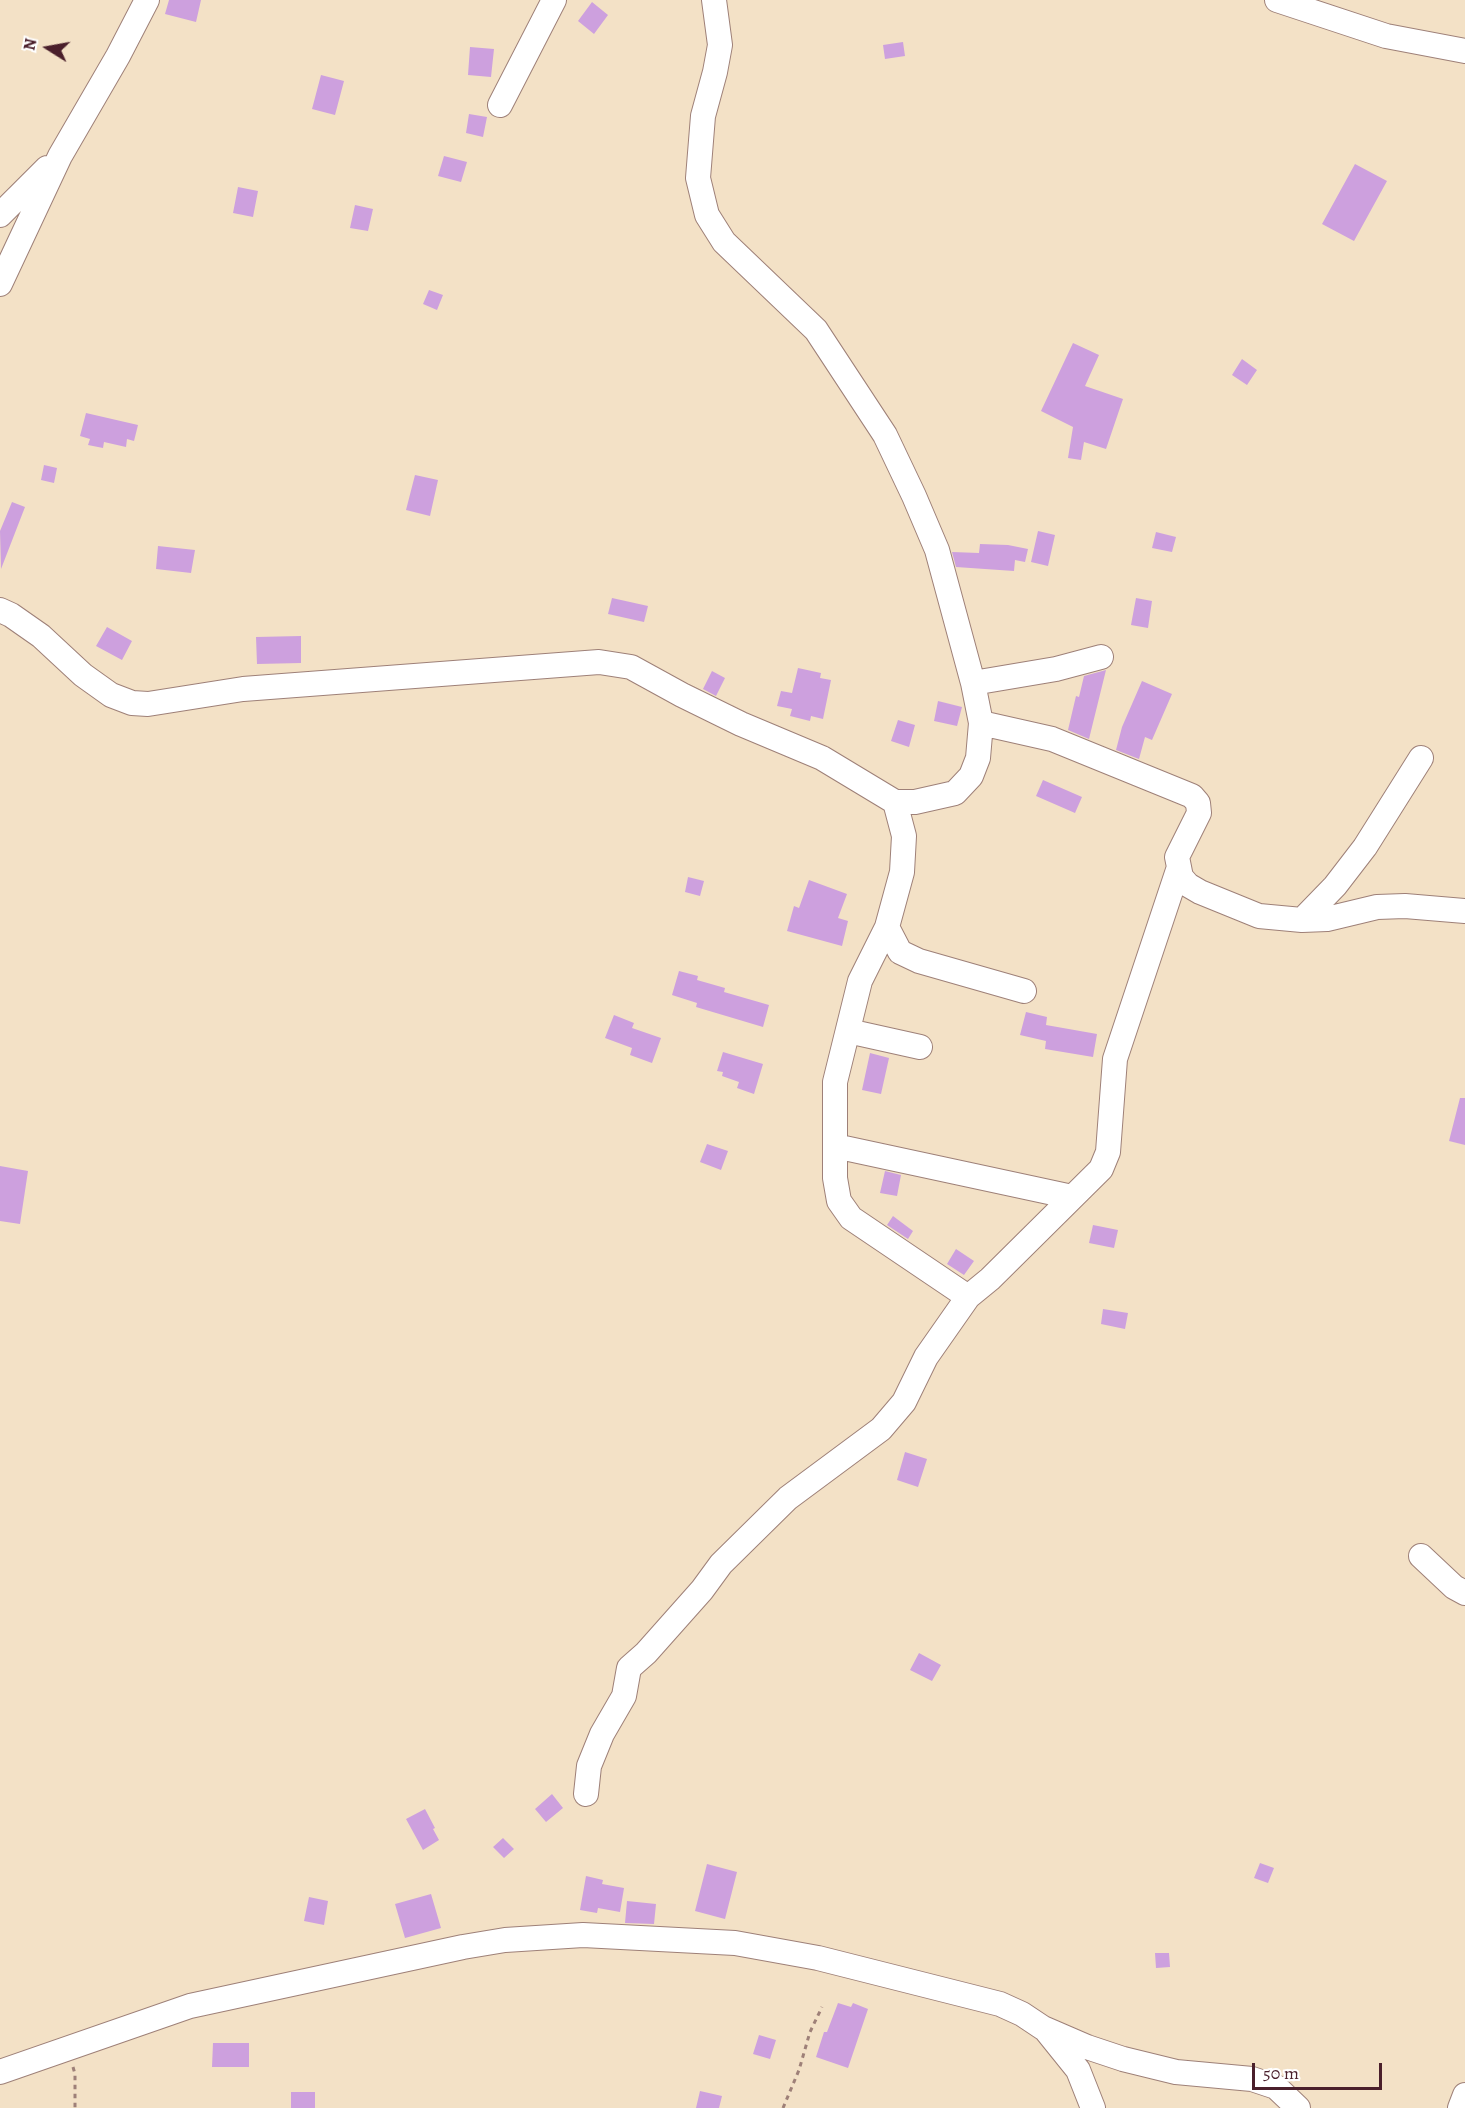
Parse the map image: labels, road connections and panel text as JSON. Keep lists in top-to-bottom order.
{
  "scale_bar": "50 m",
  "north": "left"
}
